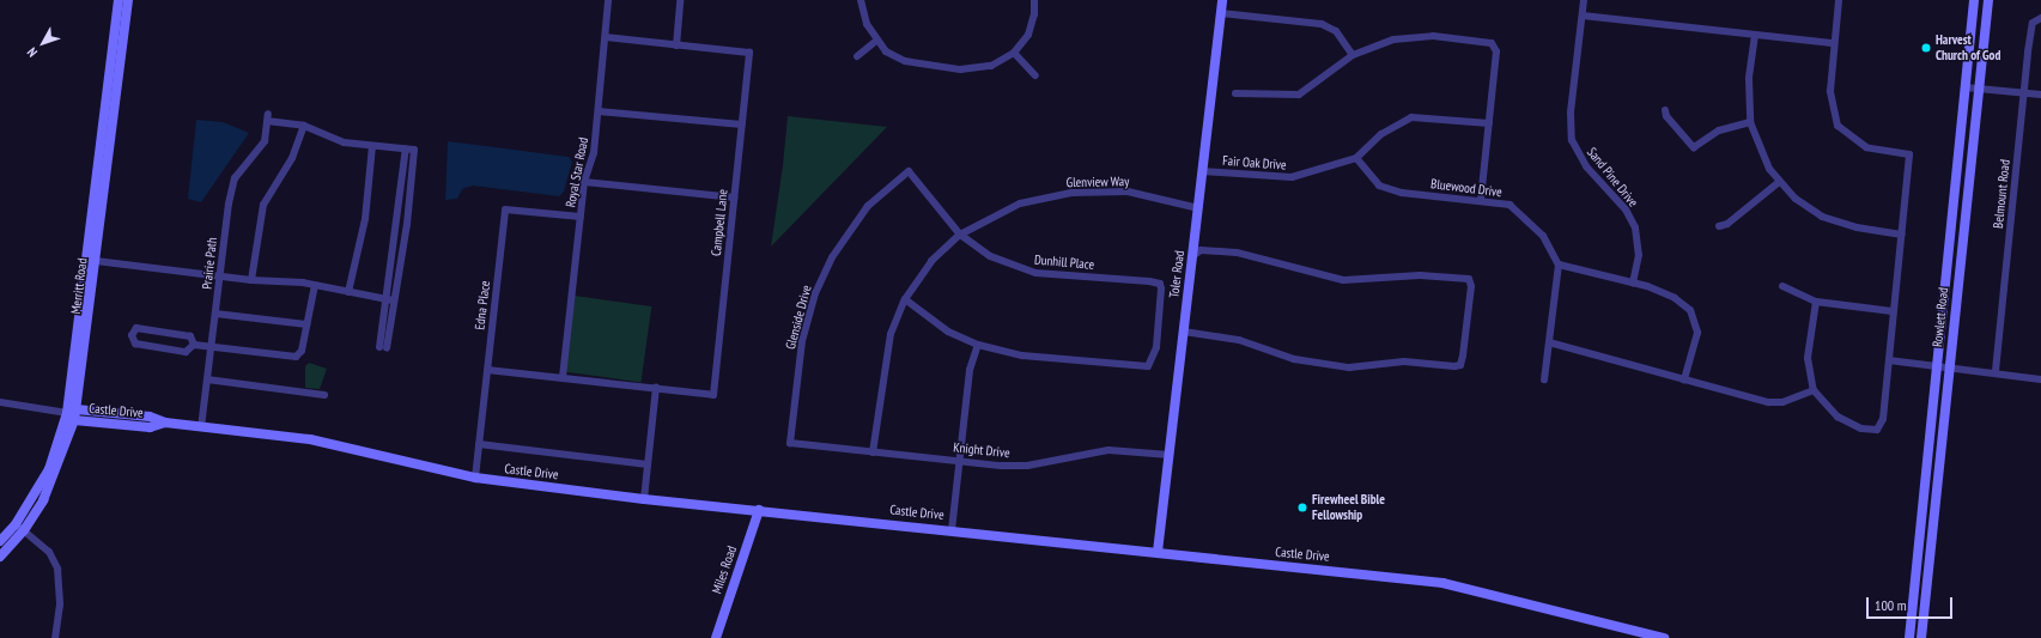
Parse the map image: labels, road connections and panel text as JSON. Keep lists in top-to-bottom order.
{
  "streets": {
    "street": [
      "Fair Oak Drive",
      "Royal Star Road",
      "Sand Pine Drive",
      "Glenview Way",
      "Bluewood Drive",
      "Belmount Road",
      "Campbell Lane",
      "Dunhill Place",
      "Prairie Path",
      "Toler Road",
      "Merritt Road",
      "Edna Place",
      "Glenside Drive",
      "Rowlett Road",
      "Castle Drive",
      "Knight Drive",
      "Miles Road"
    ]
  },
  "crossings": [
    ["Fair Oak Drive", "Bluewood Drive"],
    ["Fair Oak Drive", "Toler Road"],
    ["Royal Star Road", "Edna Place"],
    ["Glenview Way", "Dunhill Place"],
    ["Glenview Way", "Toler Road"],
    ["Glenview Way", "Knight Drive"],
    ["Dunhill Place", "Glenside Drive"],
    ["Prairie Path", "Castle Drive"],
    ["Toler Road", "Castle Drive"],
    ["Toler Road", "Knight Drive"],
    ["Merritt Road", "Castle Drive"],
    ["Edna Place", "Castle Drive"],
    ["Glenside Drive", "Knight Drive"],
    ["Castle Drive", "Miles Road"]
  ],
  "places": ["Harvest Church of God", "Firewheel Bible Fellowship"],
  "scale_bar": "100 m",
  "north": "bottom left"
}
